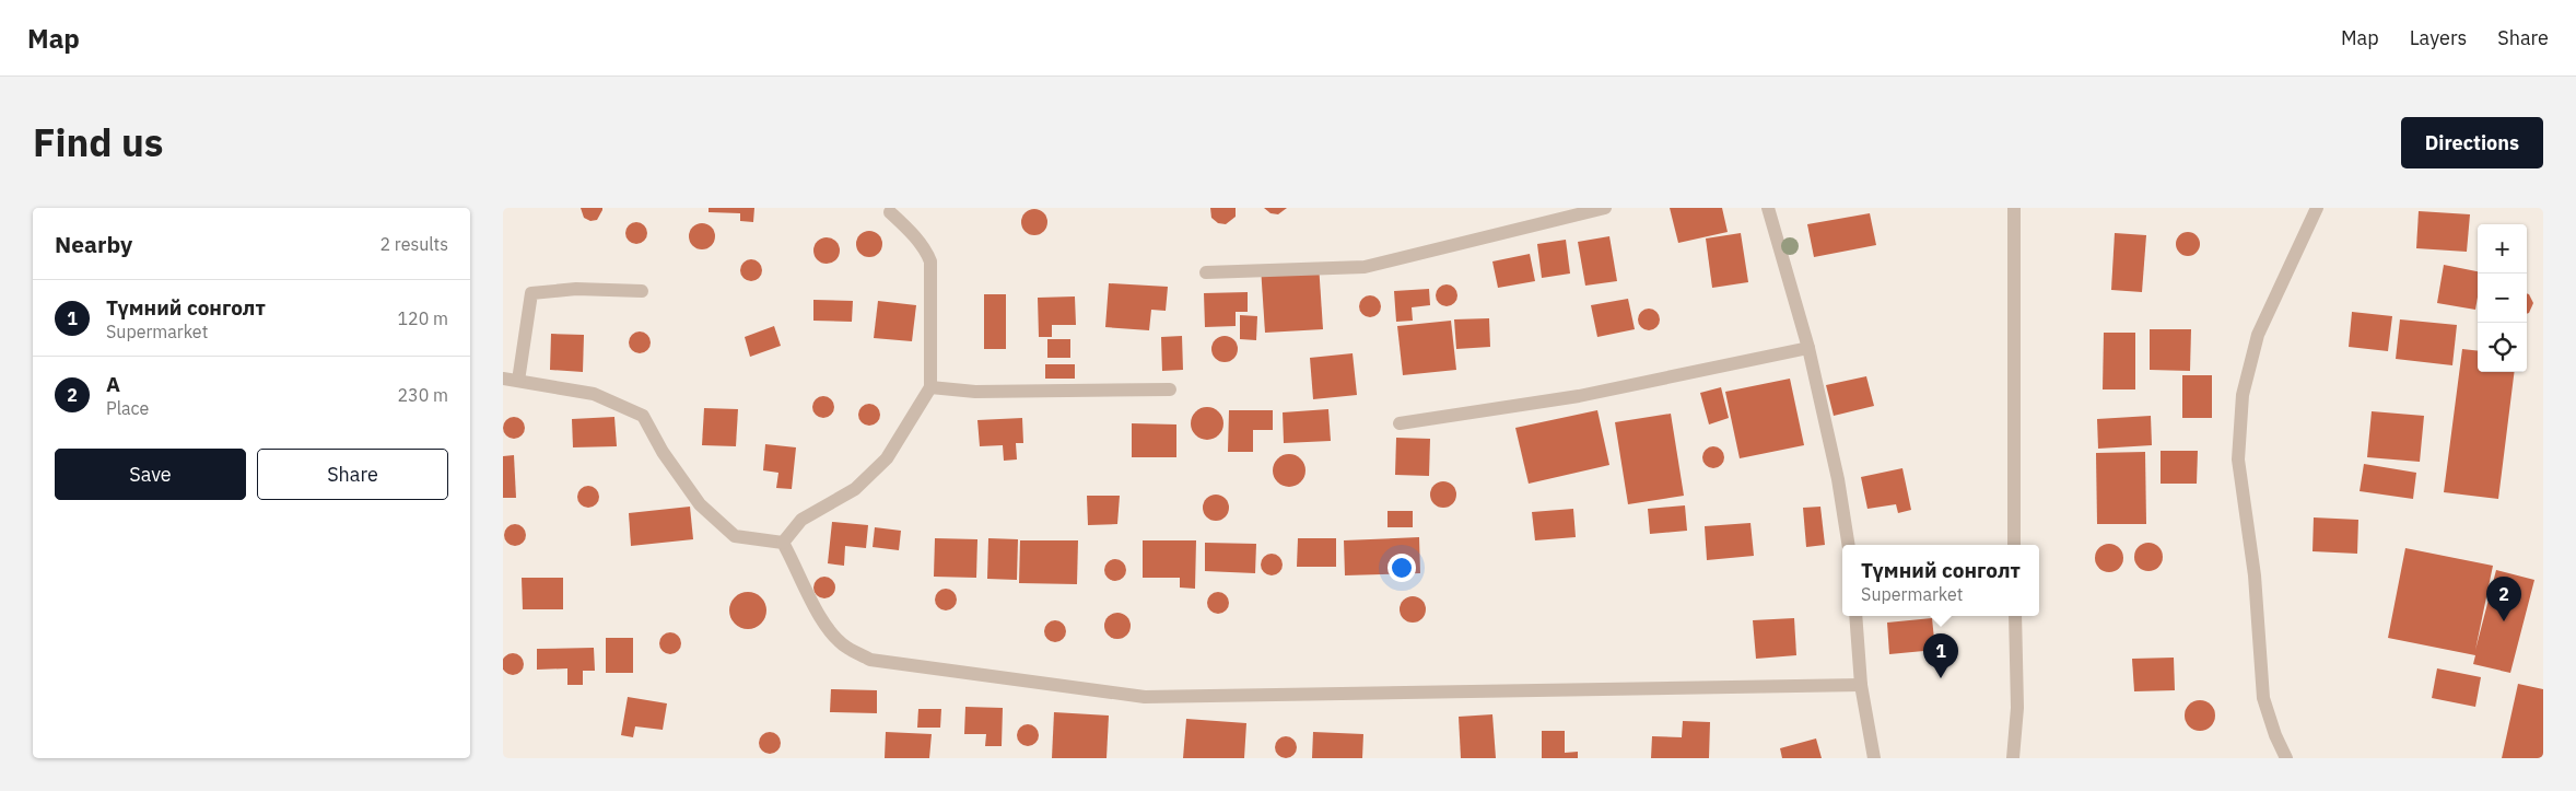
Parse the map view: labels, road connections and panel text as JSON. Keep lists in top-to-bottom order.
{
  "page": {
    "header": "Map",
    "nav": ["Map", "Layers", "Share"],
    "title": "Find us",
    "buttons": [
      "Directions",
      ["Save", "Share"]
    ],
    "heading": ["Nearby", "2 results"],
    "map_buttons": ["+", "−"],
    "list": [
      {
        "mark": "1",
        "name": "Түмний сонголт",
        "note": "Supermarket",
        "value": "120 m"
      },
      {
        "mark": "2",
        "name": "A",
        "note": "Place",
        "value": "230 m"
      }
    ],
    "popup": ["Түмний сонголт", "Supermarket"],
    "pins": ["2", "1"]
  }
}
